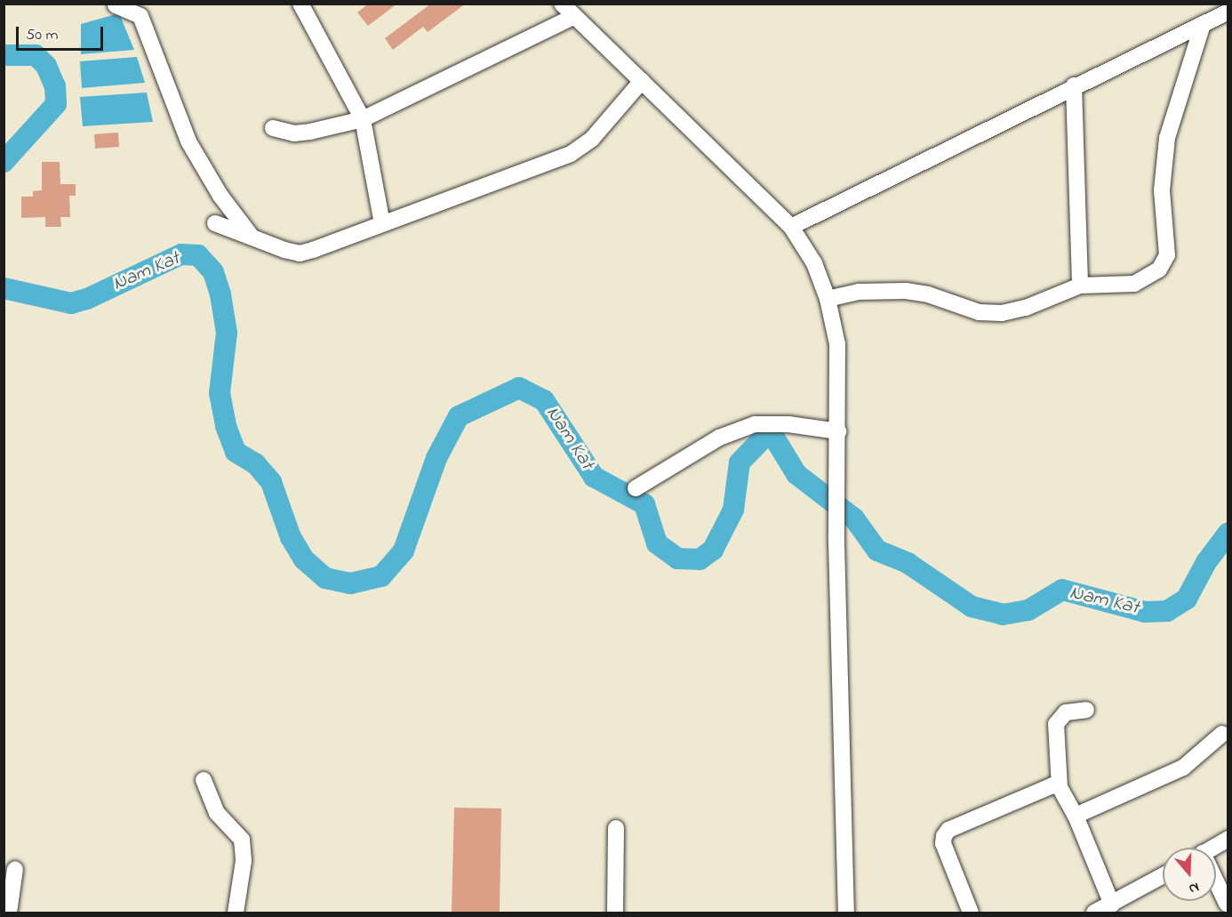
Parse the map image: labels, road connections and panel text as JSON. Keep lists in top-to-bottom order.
{
  "water": ["Nam Kat"],
  "scale_bar": "50 m",
  "north": "bottom"
}
